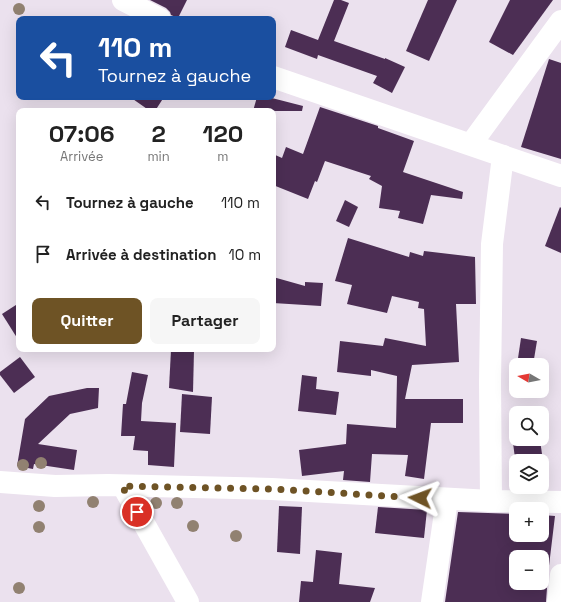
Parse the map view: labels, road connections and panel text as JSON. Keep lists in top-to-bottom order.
{
  "north": "left",
  "page": {
    "turn": ["110 m", "Tournez à gauche"],
    "eta": [
      "07:06",
      "Arrivée",
      "2",
      "min",
      "120",
      "m"
    ],
    "list": [
      {
        "name": "Tournez à gauche",
        "value": "110 m"
      },
      {
        "name": "Arrivée à destination",
        "value": "10 m"
      }
    ],
    "buttons": ["Quitter", "Partager"],
    "map_buttons": ["+", "−"]
  }
}
